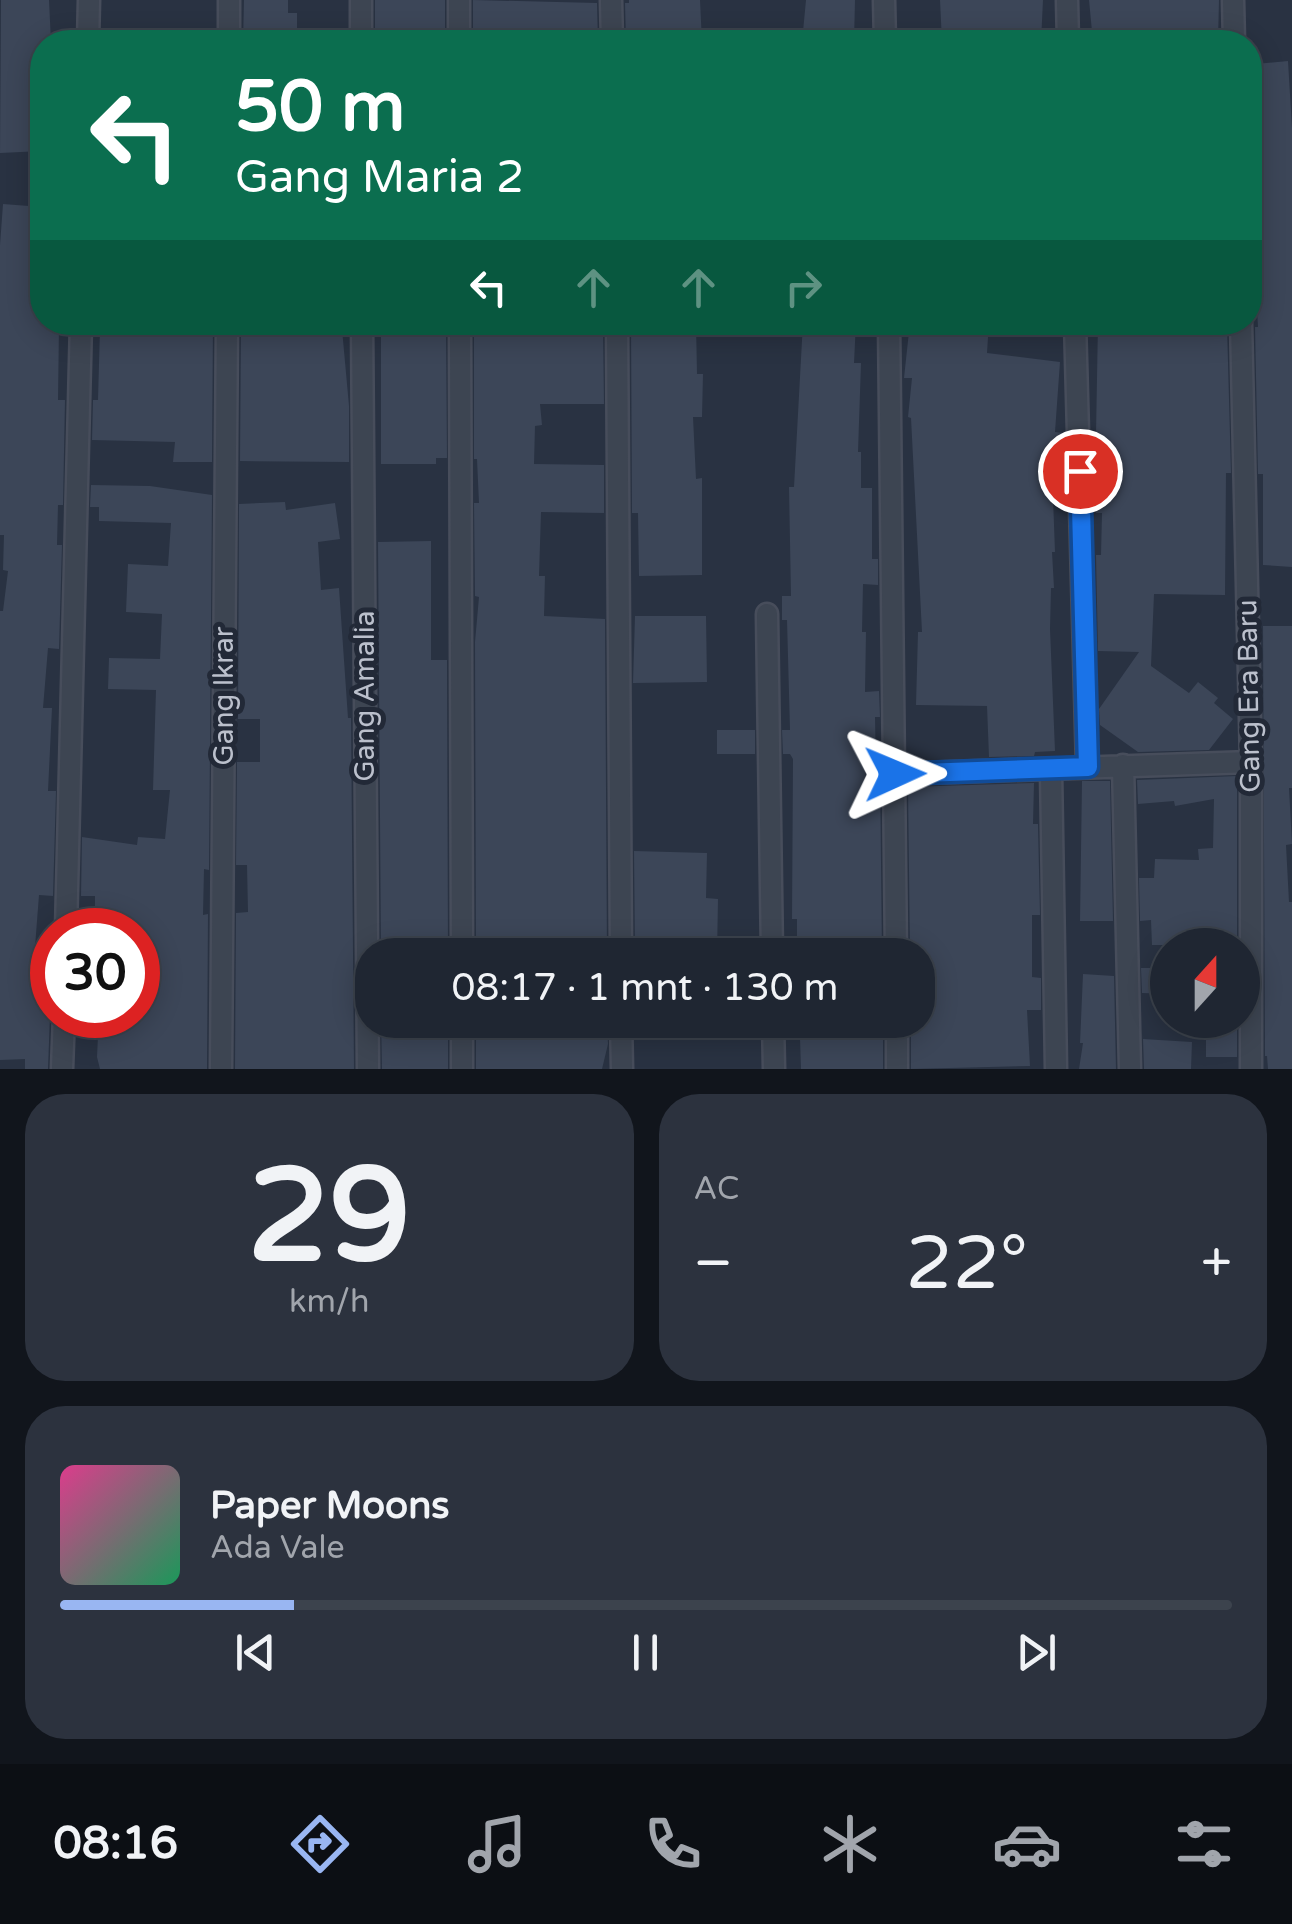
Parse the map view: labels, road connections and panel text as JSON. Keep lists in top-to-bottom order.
{
  "streets": {
    "street": ["Gang Ikrar", "Gang Amalia", "Gang Era Baru"]
  },
  "north": "top",
  "page": {
    "turn": ["50 m", "Gang Maria 2"],
    "limit": "30",
    "trip": "08:17 · 1 mnt · 130 m",
    "tile": [
      ["29", "km/h"],
      "AC"
    ],
    "heat": ["−", "22°", "+"],
    "song": ["Paper Moons", "Ada Vale"],
    "tabs": "08:16"
  }
}
